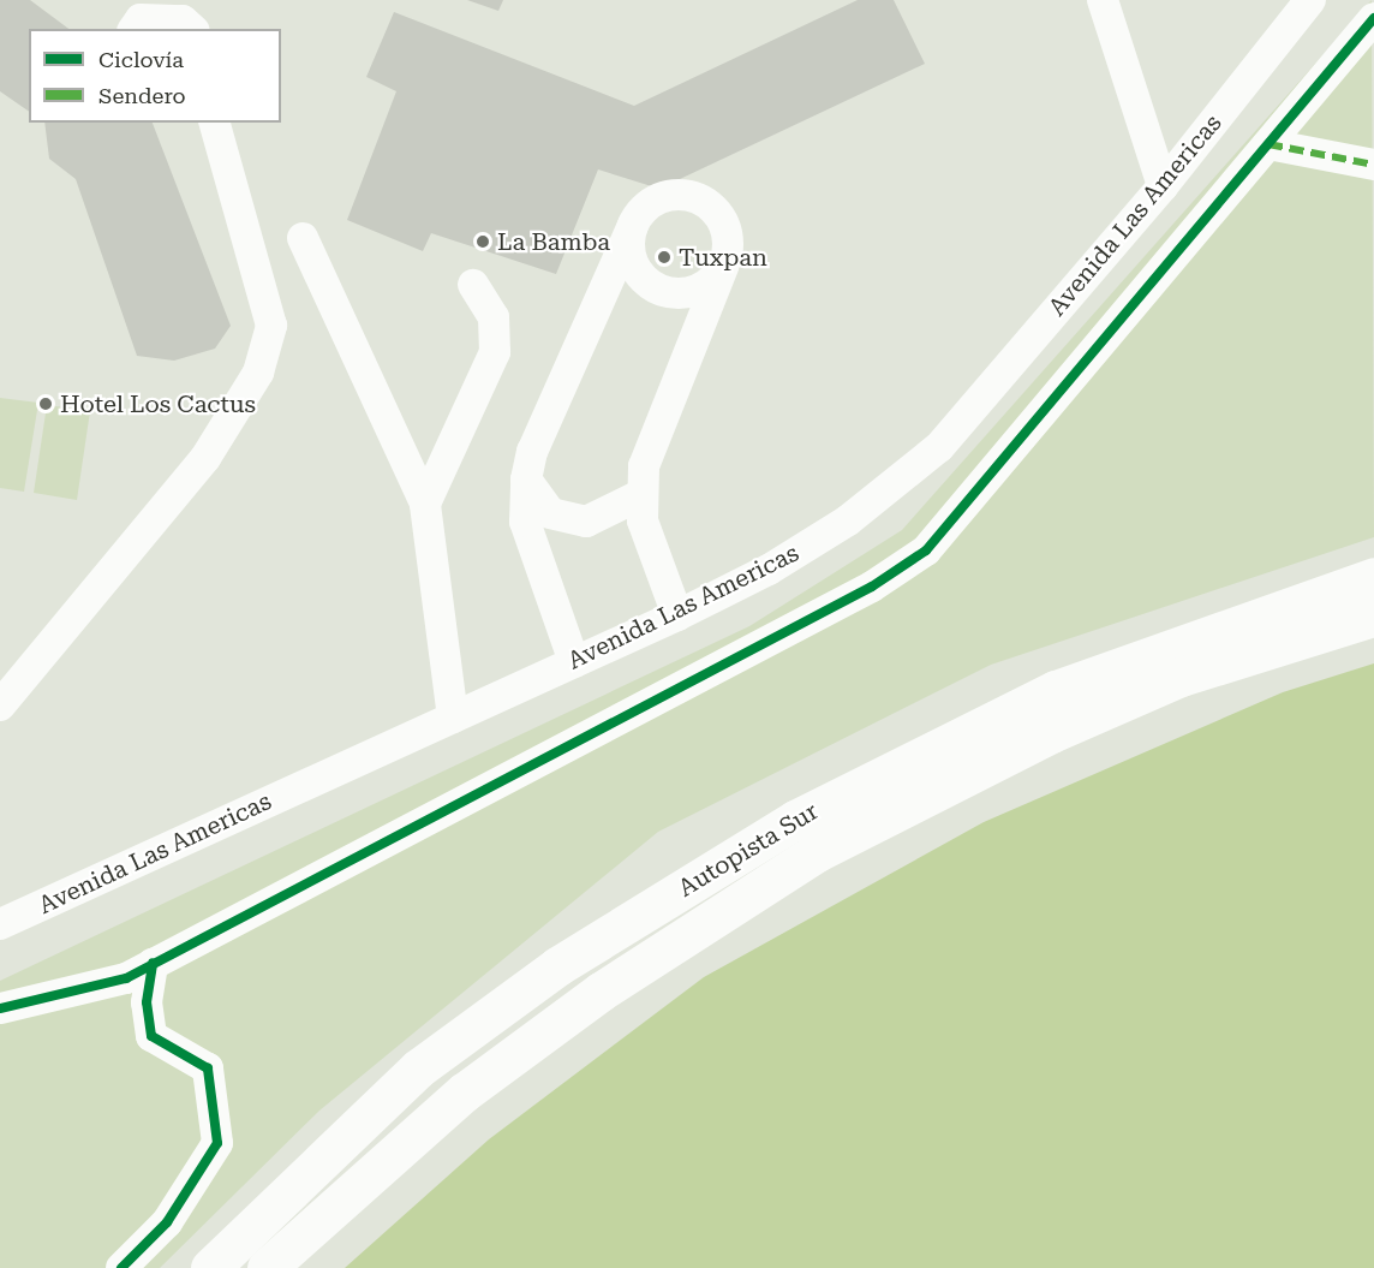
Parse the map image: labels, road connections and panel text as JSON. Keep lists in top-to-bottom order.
{
  "streets": {
    "highway": ["Autopista Sur"],
    "street": ["Avenida Las Americas"]
  },
  "places": ["La Bamba", "Tuxpan", "Hotel Los Cactus"],
  "legend": ["Ciclovía", "Sendero"]
}
